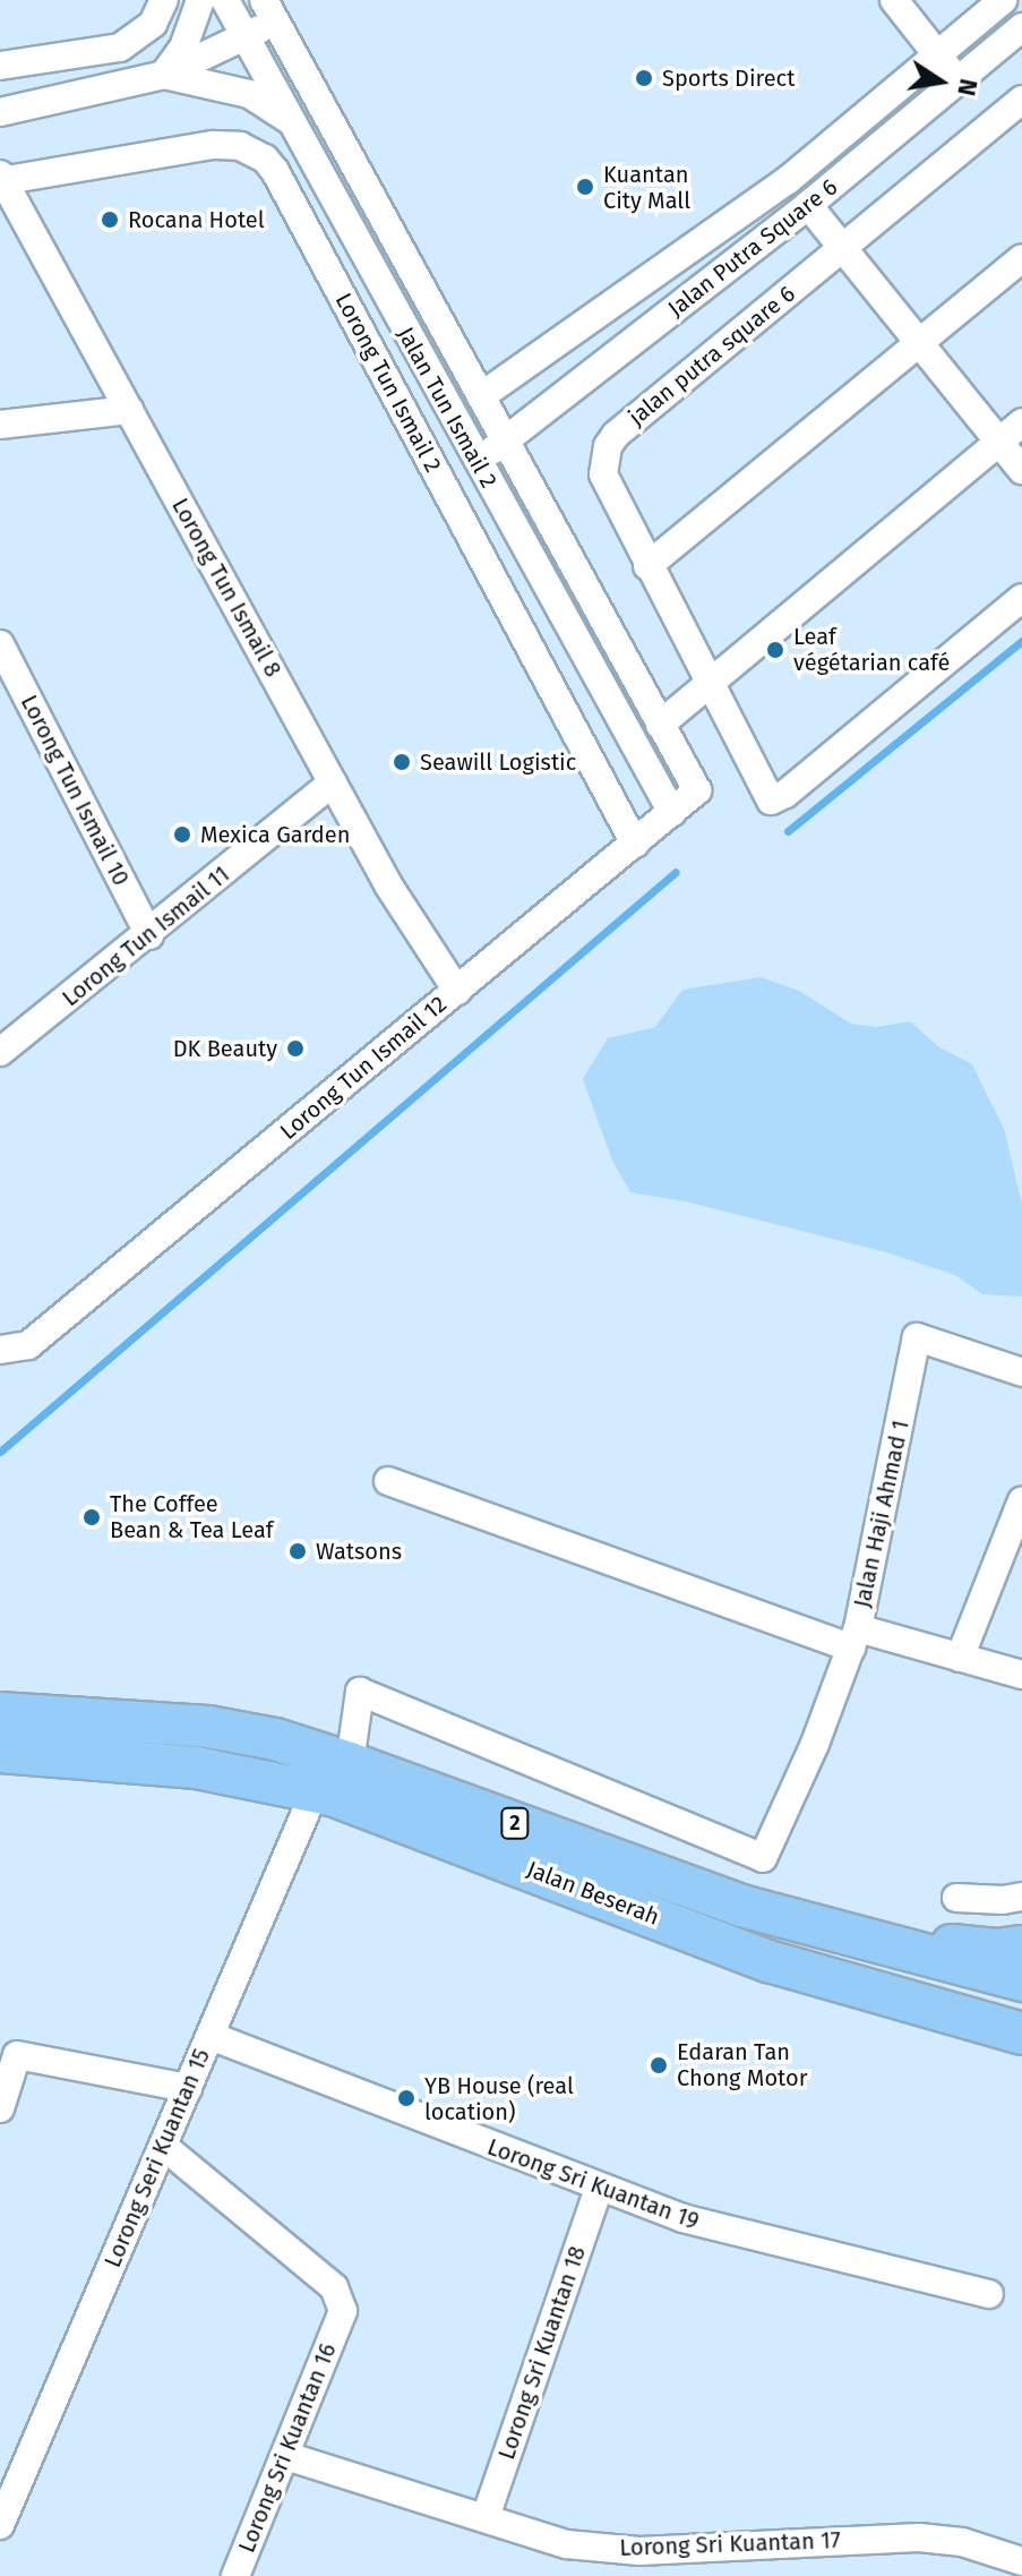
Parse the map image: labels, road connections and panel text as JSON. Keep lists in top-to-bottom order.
{
  "streets": {
    "highway": ["2", "Jalan Beserah"],
    "street": [
      "Jalan Putra Square 6",
      "jalan putra square 6",
      "Lorong Tun Ismail 2",
      "Jalan Tun Ismail 2",
      "Lorong Tun Ismail 8",
      "Lorong Tun Ismail 10",
      "Lorong Tun Ismail 11",
      "Lorong Tun Ismail 12",
      "Jalan Haji Ahmad 1",
      "Lorong Seri Kuantan 15",
      "Lorong Sri Kuantan 19",
      "Lorong Sri Kuantan 18",
      "Lorong Sri Kuantan 16",
      "Lorong Sri Kuantan 17"
    ]
  },
  "crossings": [
    ["Jalan Putra Square 6", "Jalan Tun Ismail 2"],
    ["Lorong Tun Ismail 2", "Lorong Tun Ismail 8"],
    ["Lorong Tun Ismail 2", "Lorong Tun Ismail 12"],
    ["Jalan Tun Ismail 2", "Lorong Tun Ismail 12"],
    ["Lorong Tun Ismail 8", "Lorong Tun Ismail 11"],
    ["Lorong Tun Ismail 8", "Lorong Tun Ismail 12"],
    ["Lorong Tun Ismail 10", "Lorong Tun Ismail 11"],
    ["Jalan Beserah", "Lorong Seri Kuantan 15"],
    ["Lorong Seri Kuantan 15", "Lorong Sri Kuantan 19"],
    ["Lorong Seri Kuantan 15", "Lorong Sri Kuantan 16"],
    ["Lorong Sri Kuantan 19", "Lorong Sri Kuantan 18"],
    ["Lorong Sri Kuantan 18", "Lorong Sri Kuantan 17"],
    ["Lorong Sri Kuantan 16", "Lorong Sri Kuantan 17"]
  ],
  "places": [
    "Sports Direct",
    "Kuantan City Mall",
    "Rocana Hotel",
    "Leaf végétarian café",
    "Seawill Logistic",
    "Mexica Garden",
    "DK Beauty",
    "The Coffee Bean & Tea Leaf",
    "Watsons",
    "Edaran Tan Chong Motor",
    "YB House (real location)"
  ],
  "north": "right"
}
